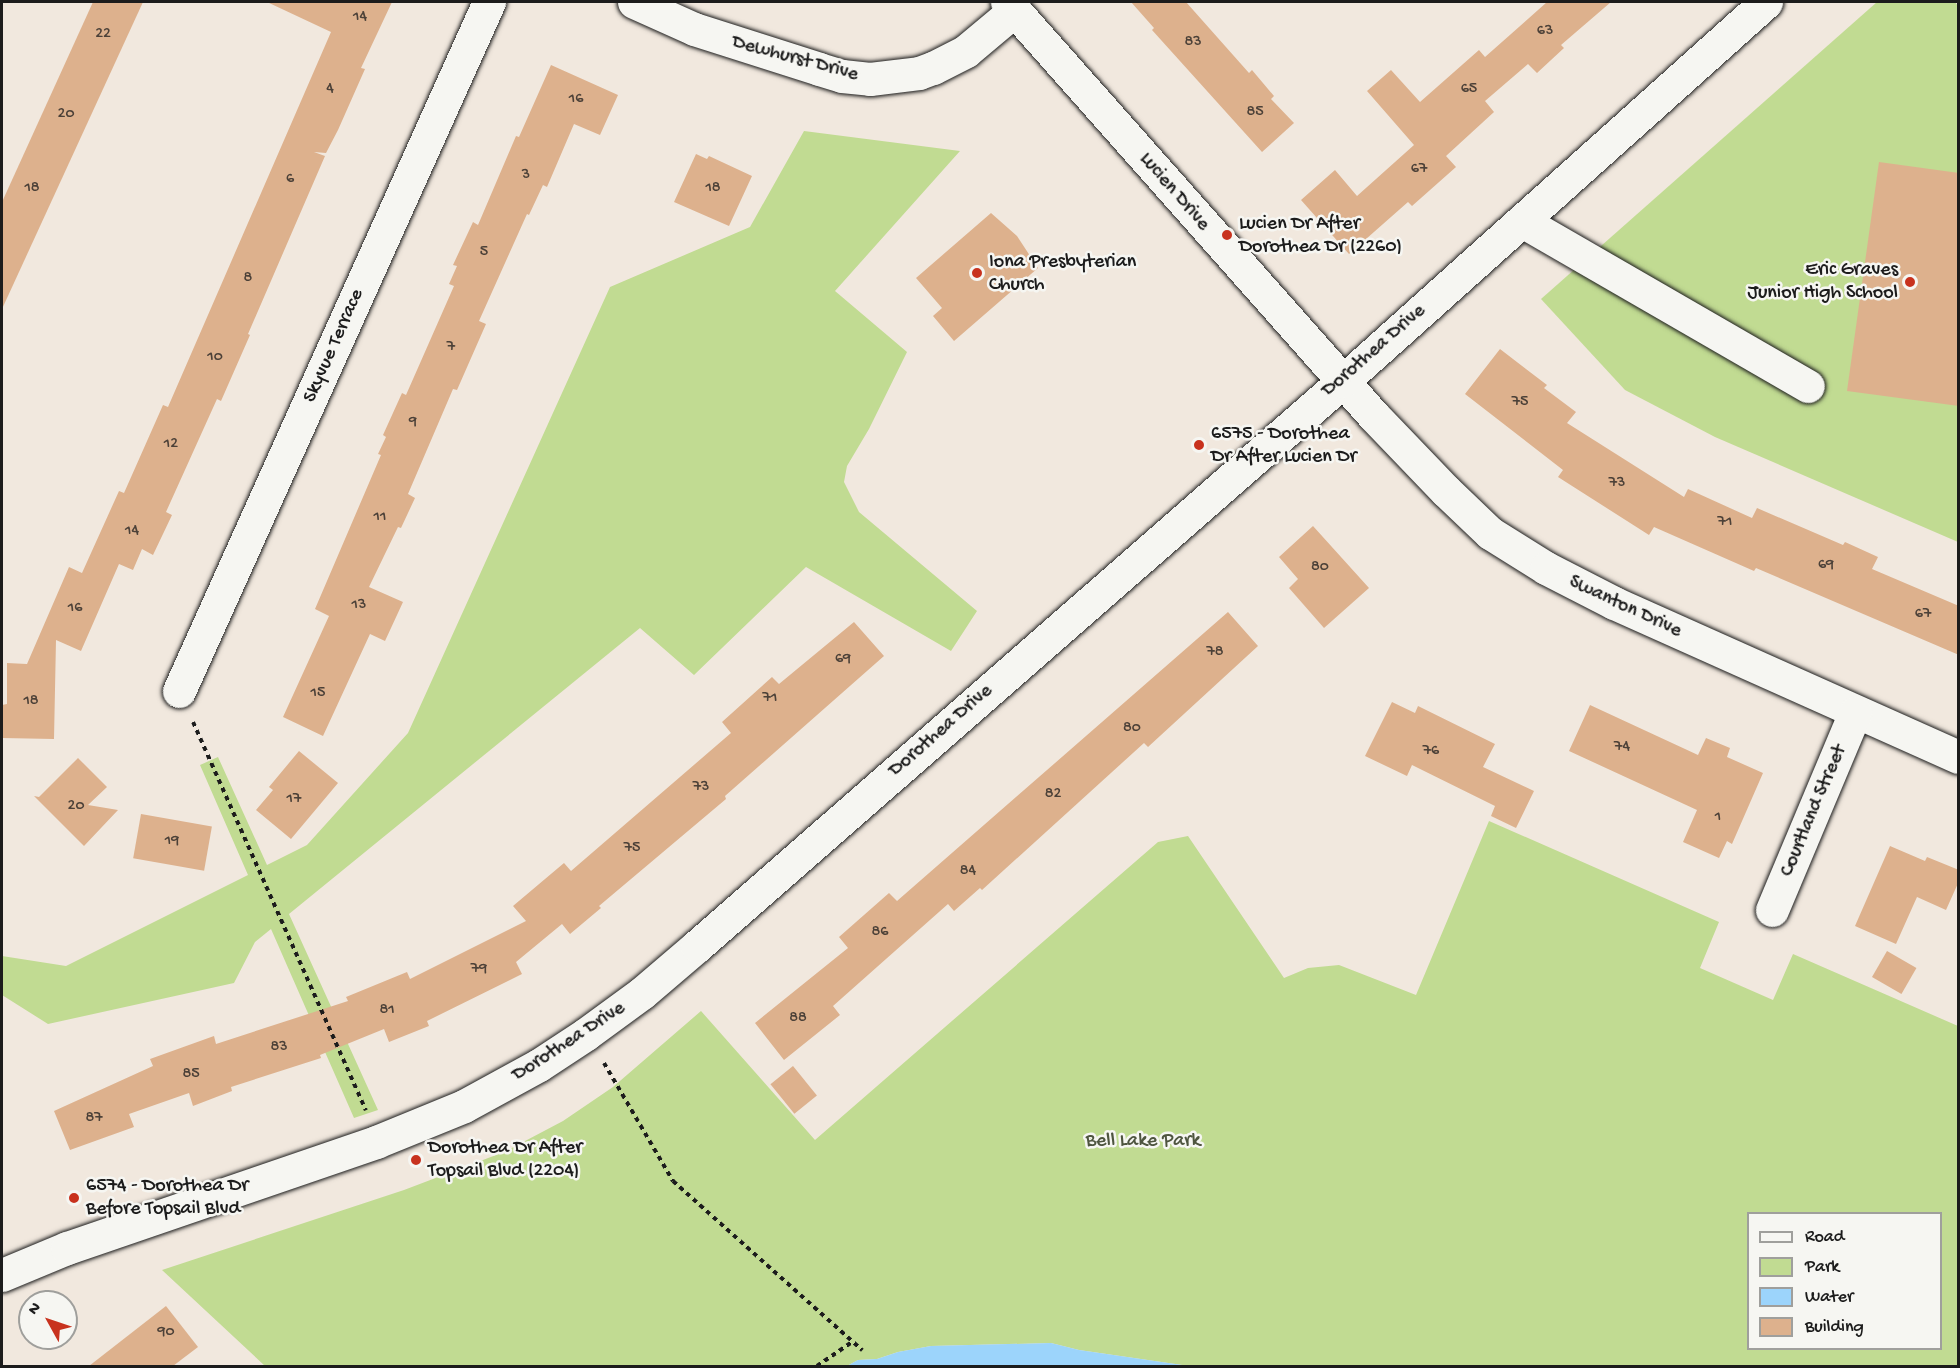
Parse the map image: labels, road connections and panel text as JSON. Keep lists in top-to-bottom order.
{
  "streets": {
    "street": [
      "Dewhurst Drive",
      "Lucien Drive",
      "Skyvue Terrace",
      "Dorothea Drive",
      "Swanton Drive",
      "Courtland Street"
    ]
  },
  "crossings": [
    ["Dewhurst Drive", "Lucien Drive"],
    ["Lucien Drive", "Dorothea Drive"],
    ["Lucien Drive", "Swanton Drive"],
    ["Dorothea Drive", "Swanton Drive"],
    ["Swanton Drive", "Courtland Street"]
  ],
  "parks": ["Bell Lake Park"],
  "places": [
    "Lucien Dr After Dorothea Dr (2260)",
    "Iona Presbyterian Church",
    "Eric Graves Junior High School",
    "6575 - Dorothea Dr After Lucien Dr",
    "Dorothea Dr After Topsail Blvd (2204)",
    "6574 - Dorothea Dr Before Topsail Blvd"
  ],
  "house_numbers": [
    "14",
    "63",
    "22",
    "83",
    "4",
    "65",
    "16",
    "85",
    "20",
    "67",
    "3",
    "6",
    "18",
    "18",
    "5",
    "8",
    "7",
    "10",
    "75",
    "9",
    "12",
    "73",
    "11",
    "71",
    "14",
    "69",
    "80",
    "13",
    "16",
    "67",
    "78",
    "69",
    "15",
    "71",
    "18",
    "80",
    "74",
    "76",
    "73",
    "82",
    "17",
    "20",
    "1",
    "19",
    "75",
    "84",
    "86",
    "79",
    "81",
    "88",
    "83",
    "85",
    "87",
    "90"
  ],
  "legend": [
    "Road",
    "Park",
    "Water",
    "Building"
  ],
  "north": "top left"
}
